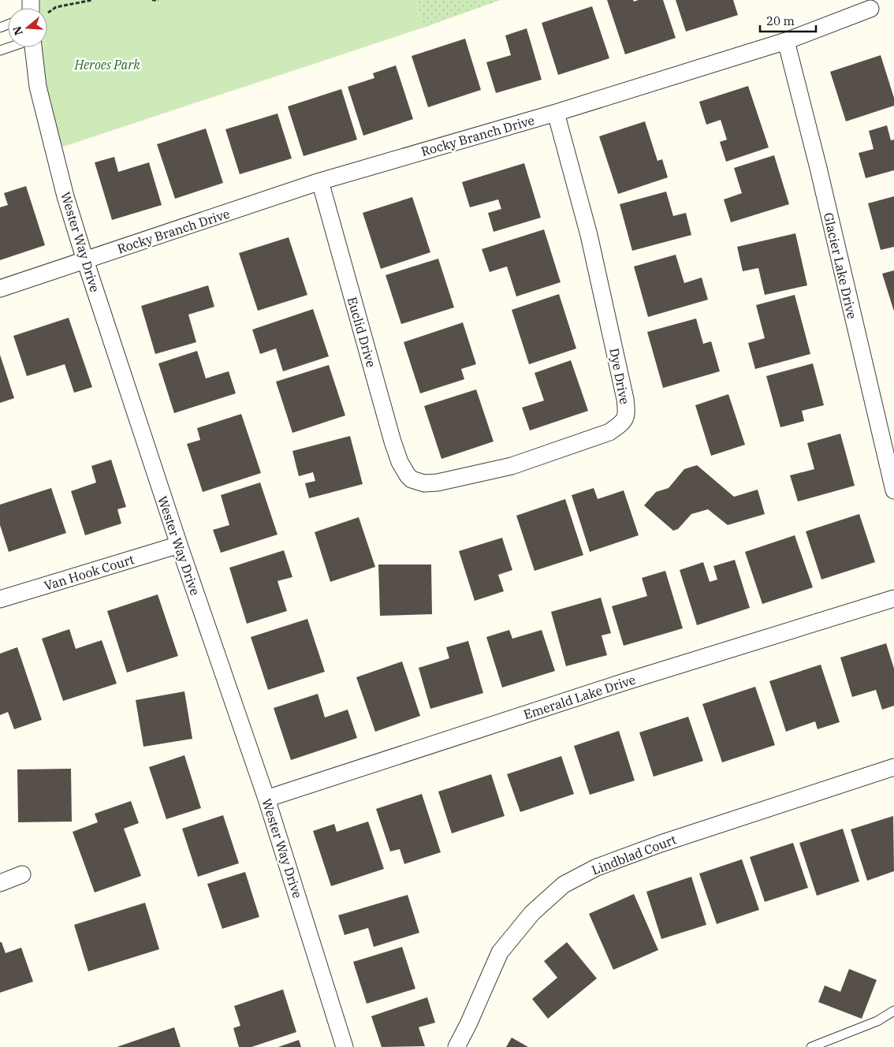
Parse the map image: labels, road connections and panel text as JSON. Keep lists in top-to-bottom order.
{
  "streets": {
    "street": [
      "Rocky Branch Drive",
      "Wester Way Drive",
      "Glacier Lake Drive",
      "Euclid Drive",
      "Dye Drive",
      "Van Hook Court",
      "Emerald Lake Drive",
      "Lindblad Court"
    ]
  },
  "crossings": [
    ["Rocky Branch Drive", "Wester Way Drive"],
    ["Rocky Branch Drive", "Glacier Lake Drive"],
    ["Rocky Branch Drive", "Euclid Drive"],
    ["Rocky Branch Drive", "Dye Drive"],
    ["Wester Way Drive", "Van Hook Court"],
    ["Wester Way Drive", "Emerald Lake Drive"],
    ["Euclid Drive", "Dye Drive"]
  ],
  "parks": ["Heroes Park"],
  "scale_bar": "20 m",
  "north": "left"
}
